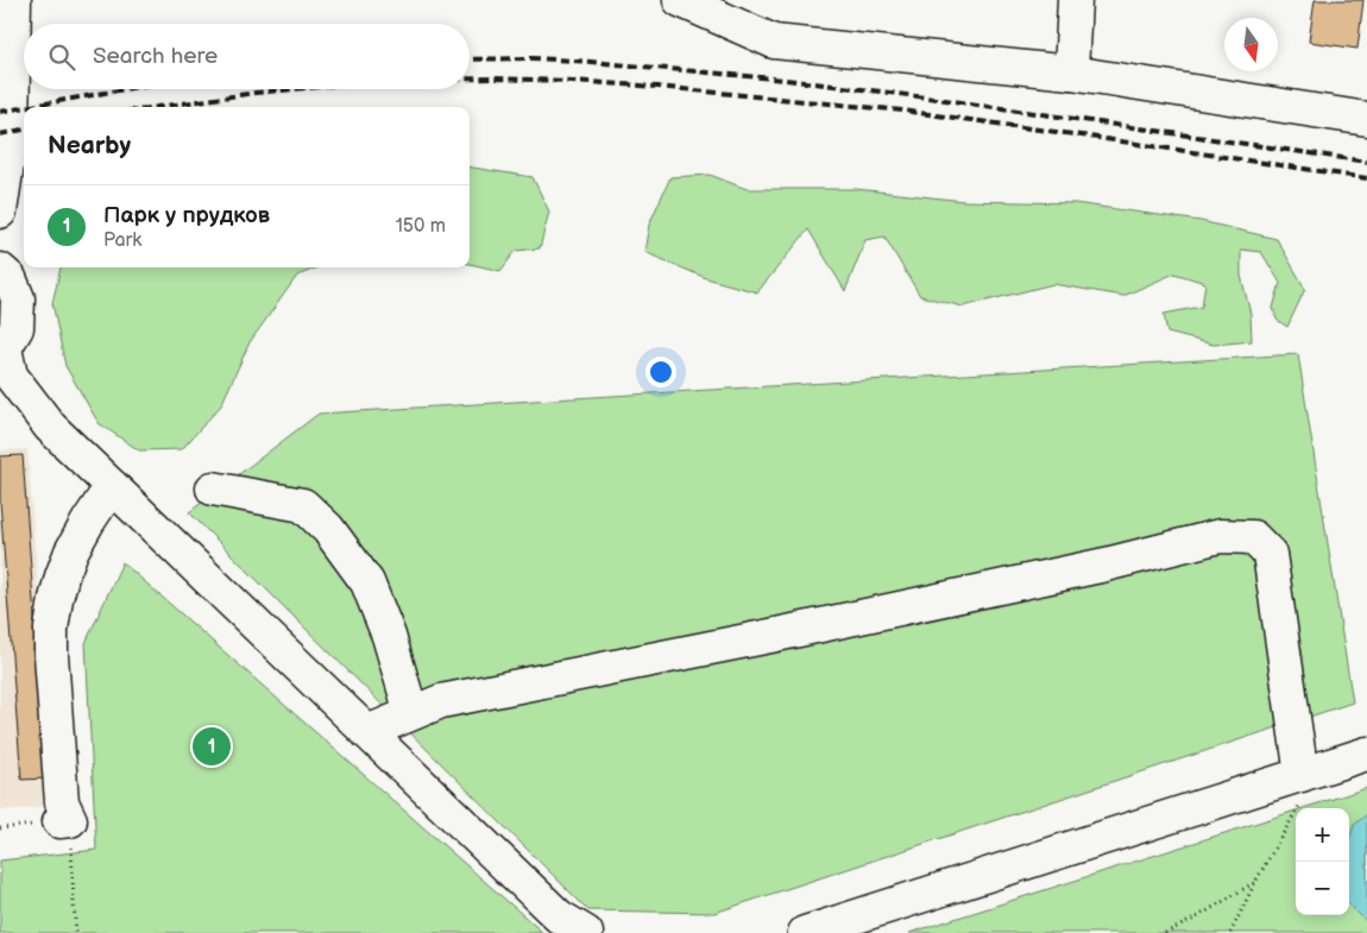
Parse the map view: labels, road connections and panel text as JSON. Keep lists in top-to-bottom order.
{
  "north": "bottom",
  "page": {
    "search": "Search here",
    "heading": "Nearby",
    "list": [
      {
        "mark": "1",
        "name": "Парк у прудков",
        "note": "Park",
        "value": "150 m"
      }
    ],
    "pins": "1",
    "map_buttons": ["+", "−"]
  }
}
